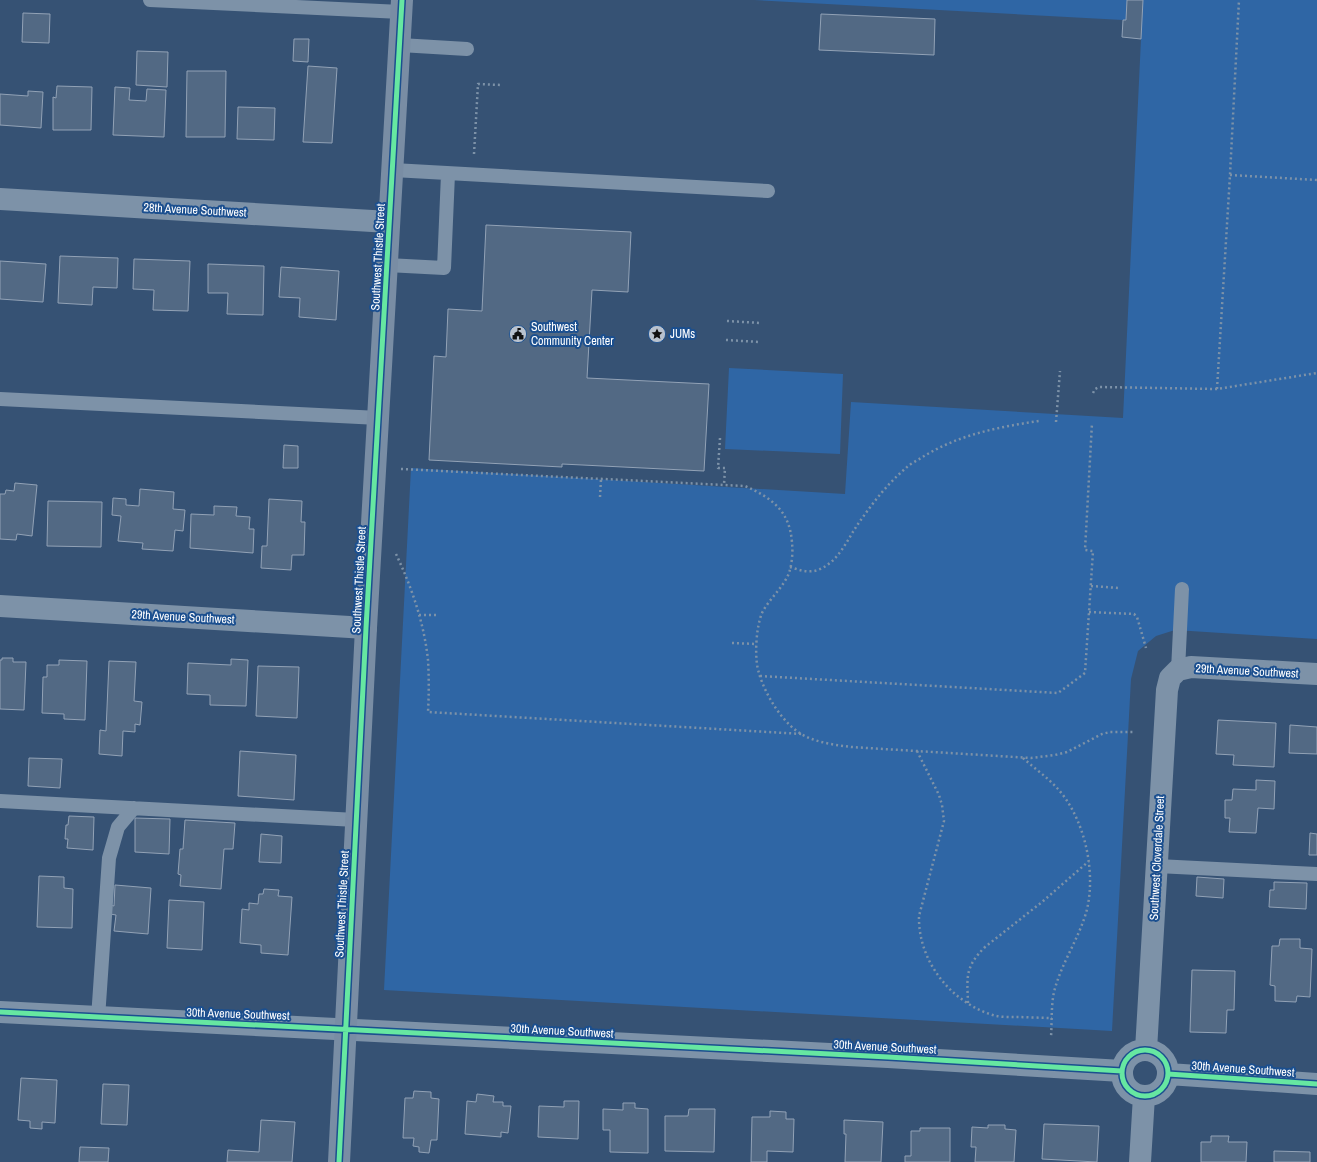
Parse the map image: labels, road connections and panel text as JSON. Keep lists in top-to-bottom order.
{
  "streets": {
    "street": [
      "28th Avenue Southwest",
      "Southwest Thistle Street",
      "29th Avenue Southwest",
      "Southwest Cloverdale Street",
      "30th Avenue Southwest"
    ]
  },
  "crossings": [
    ["28th Avenue Southwest", "Southwest Thistle Street"],
    ["Southwest Thistle Street", "29th Avenue Southwest"],
    ["Southwest Thistle Street", "30th Avenue Southwest"],
    ["29th Avenue Southwest", "Southwest Cloverdale Street"],
    ["Southwest Cloverdale Street", "30th Avenue Southwest"]
  ],
  "places": {
    "public building": ["Southwest Community Center"],
    "place": ["JUMs"]
  }
}
